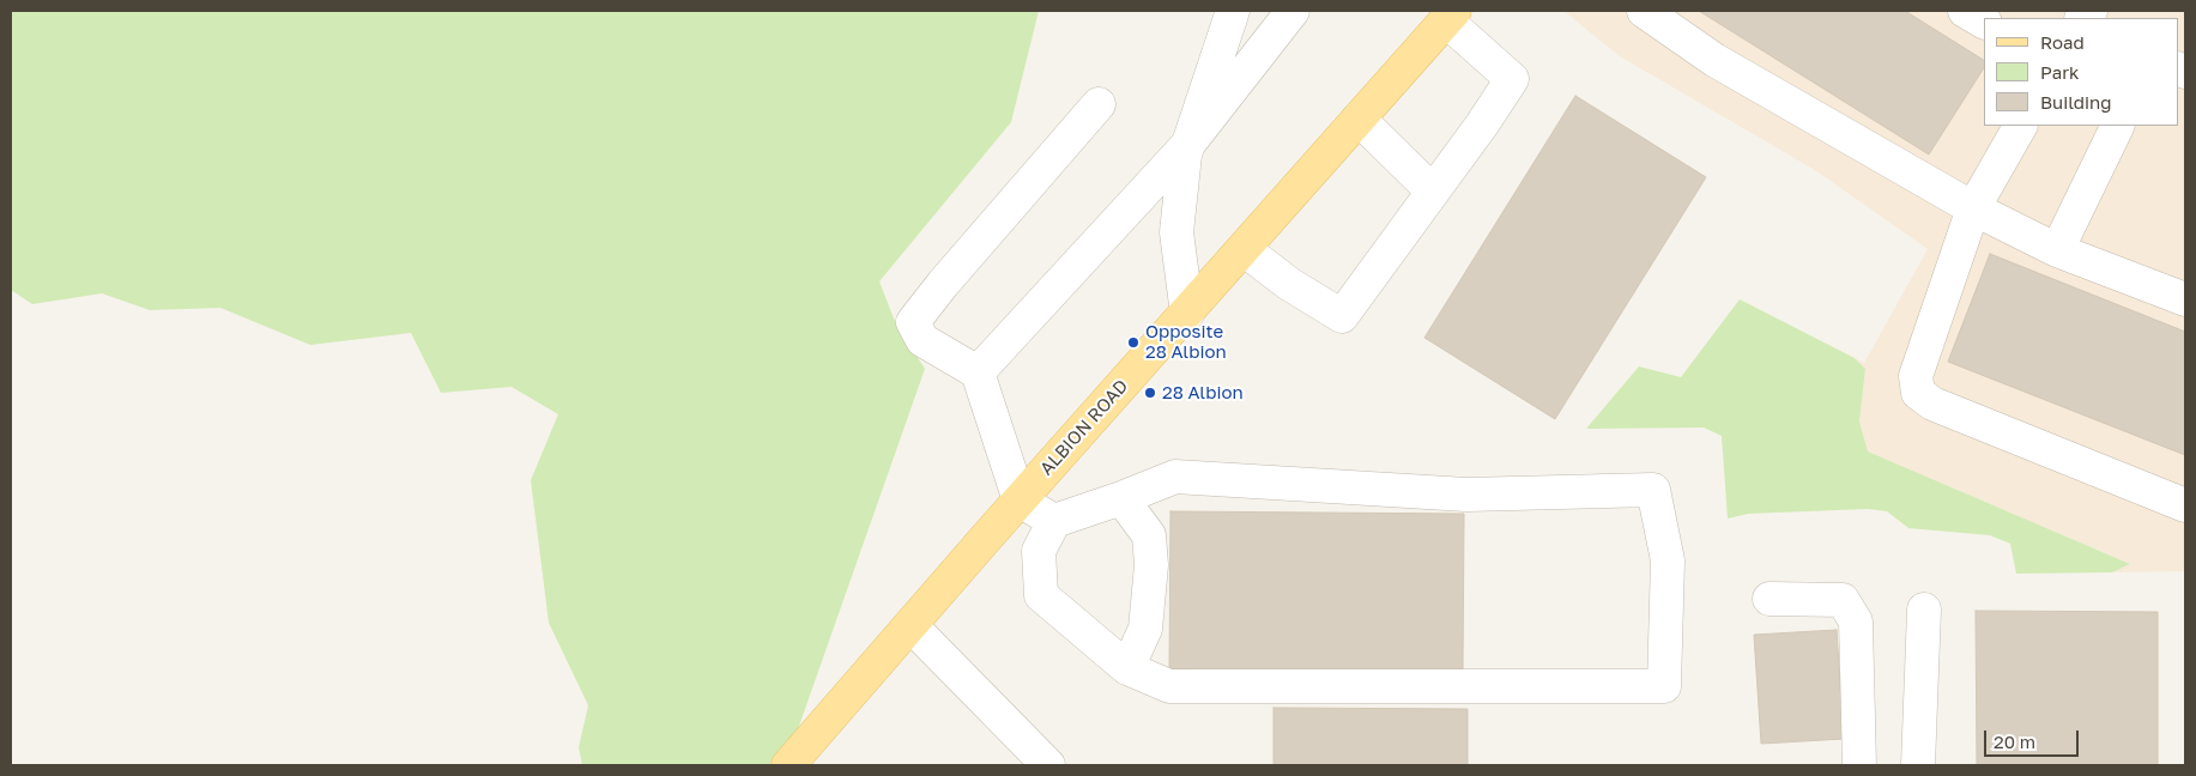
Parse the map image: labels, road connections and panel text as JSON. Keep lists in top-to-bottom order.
{
  "streets": {
    "main road": ["ALBION ROAD"]
  },
  "places": ["Opposite 28 Albion", "28 Albion"],
  "legend": ["Road", "Park", "Building"],
  "scale_bar": "20 m"
}
